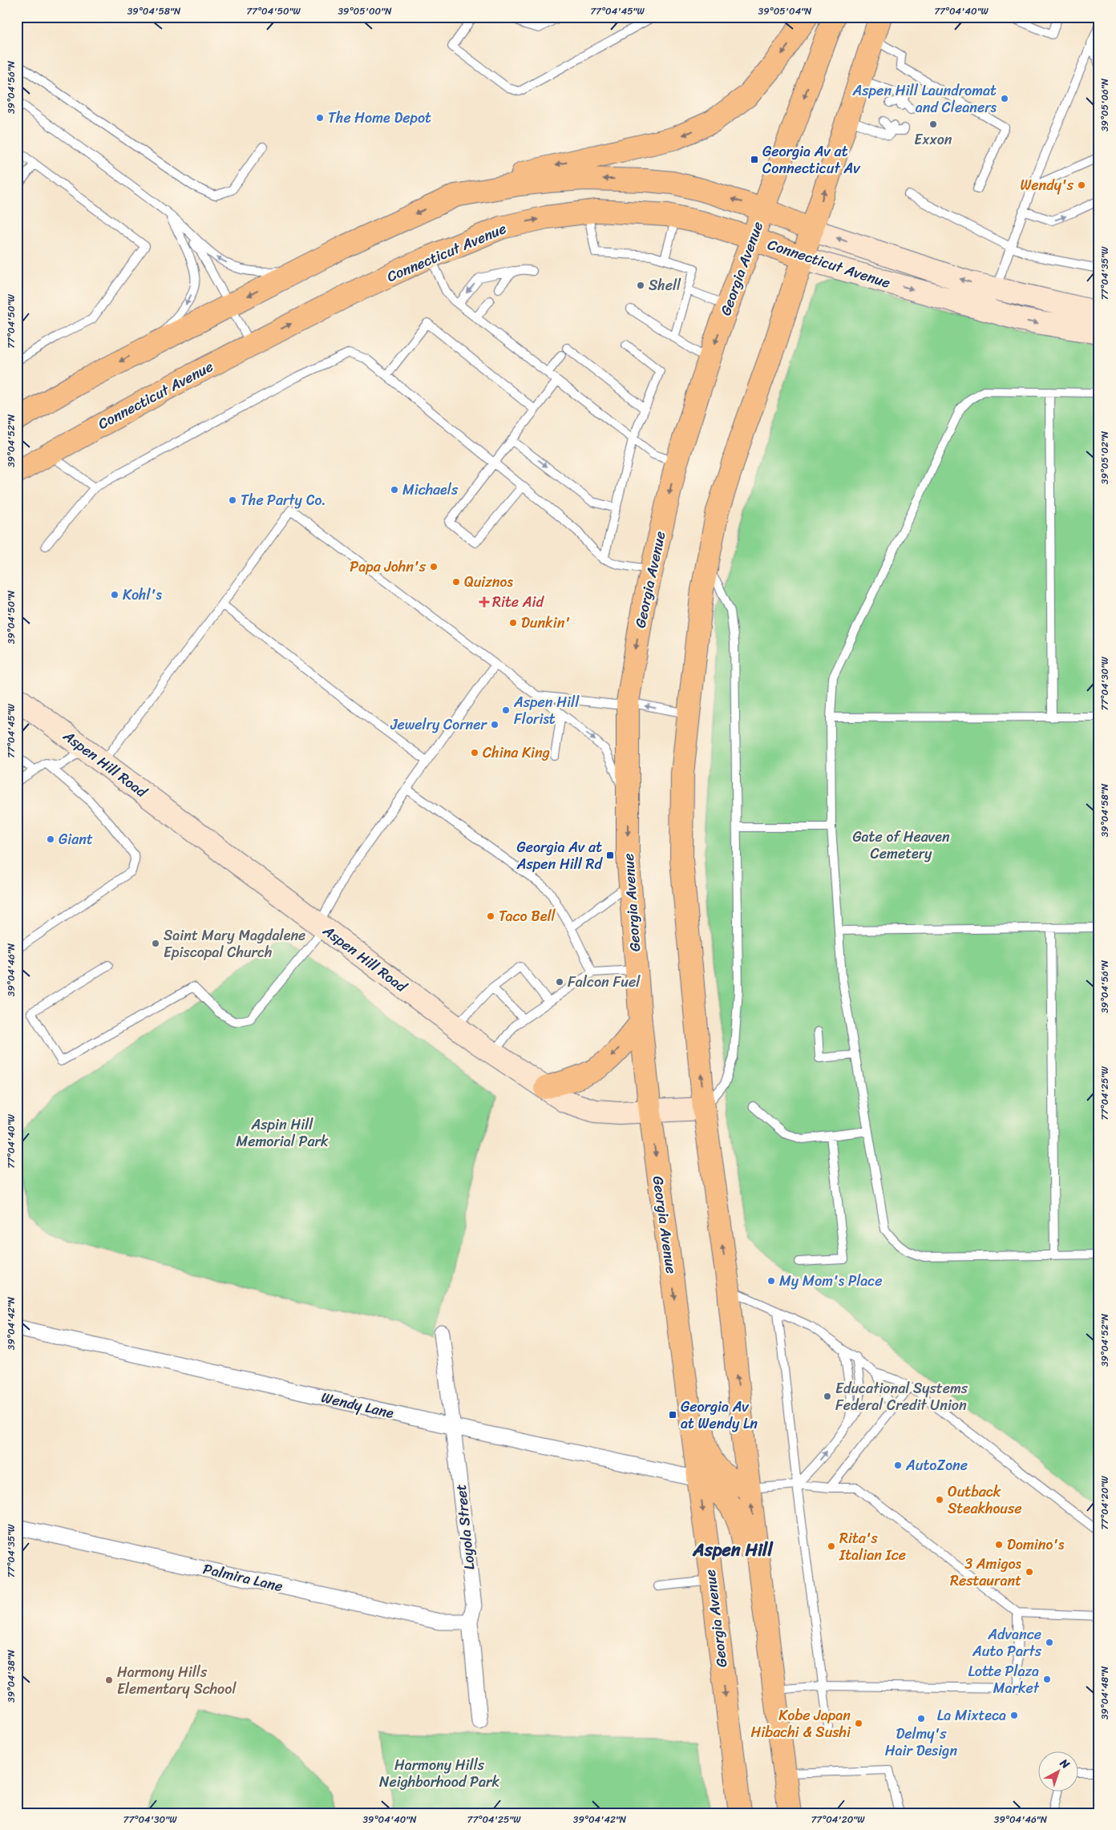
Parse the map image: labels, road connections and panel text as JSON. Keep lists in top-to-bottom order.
{
  "streets": {
    "main road": ["Connecticut Avenue", "Georgia Avenue"],
    "street": [
      "Aspen Hill Road",
      "Wendy Lane",
      "Loyola Street",
      "Palmira Lane"
    ]
  },
  "crossings": [
    ["Connecticut Avenue", "Georgia Avenue"],
    ["Georgia Avenue", "Aspen Hill Road"],
    ["Georgia Avenue", "Wendy Lane"],
    ["Wendy Lane", "Loyola Street"],
    ["Loyola Street", "Palmira Lane"]
  ],
  "districts": ["Aspen Hill"],
  "parks": ["Gate of Heaven Cemetery", "Aspin Hill Memorial Park", "Harmony Hills Neighborhood Park"],
  "places": {
    "other": [
      "Aspen Hill Laundromat and Cleaners",
      "The Home Depot",
      "Exxon",
      "Wendy's",
      "Shell",
      "Michaels",
      "The Party Co.",
      "Papa John's",
      "Quiznos",
      "Kohl's",
      "Dunkin'",
      "Aspen Hill Florist",
      "Jewelry Corner",
      "China King",
      "Giant",
      "Taco Bell",
      "Saint Mary Magdalene Episcopal Church",
      "Falcon Fuel",
      "My Mom's Place",
      "Educational Systems Federal Credit Union",
      "AutoZone",
      "Outback Steakhouse",
      "Domino's",
      "Rita's Italian Ice",
      "3 Amigos Restaurant",
      "Advance Auto Parts",
      "Lotte Plaza Market",
      "Harmony Hills Elementary School",
      "La Mixteca",
      "Delmy's Hair Design",
      "Kobe Japan Hibachi & Sushi"
    ],
    "transit": ["Georgia Av at Connecticut Av", "Georgia Av at Aspen Hill Rd", "Georgia Av at Wendy Ln"],
    "health": ["Rite Aid"]
  },
  "north": "top right",
  "coordinates": [
    "39°04'58\"N",
    "77°04'50\"W",
    "39°05'00\"N",
    "77°04'45\"W",
    "39°05'04\"N",
    "77°04'40\"W",
    "39°04'56\"N",
    "39°05'06\"N",
    "77°04'35\"W",
    "39°04'52\"N",
    "39°05'02\"N",
    "39°04'50\"N",
    "77°04'30\"W",
    "39°04'46\"N",
    "77°04'25\"W",
    "39°04'42\"N",
    "77°04'20\"W",
    "39°04'38\"N",
    "39°04'48\"N",
    "39°04'40\"N"
  ]
}
